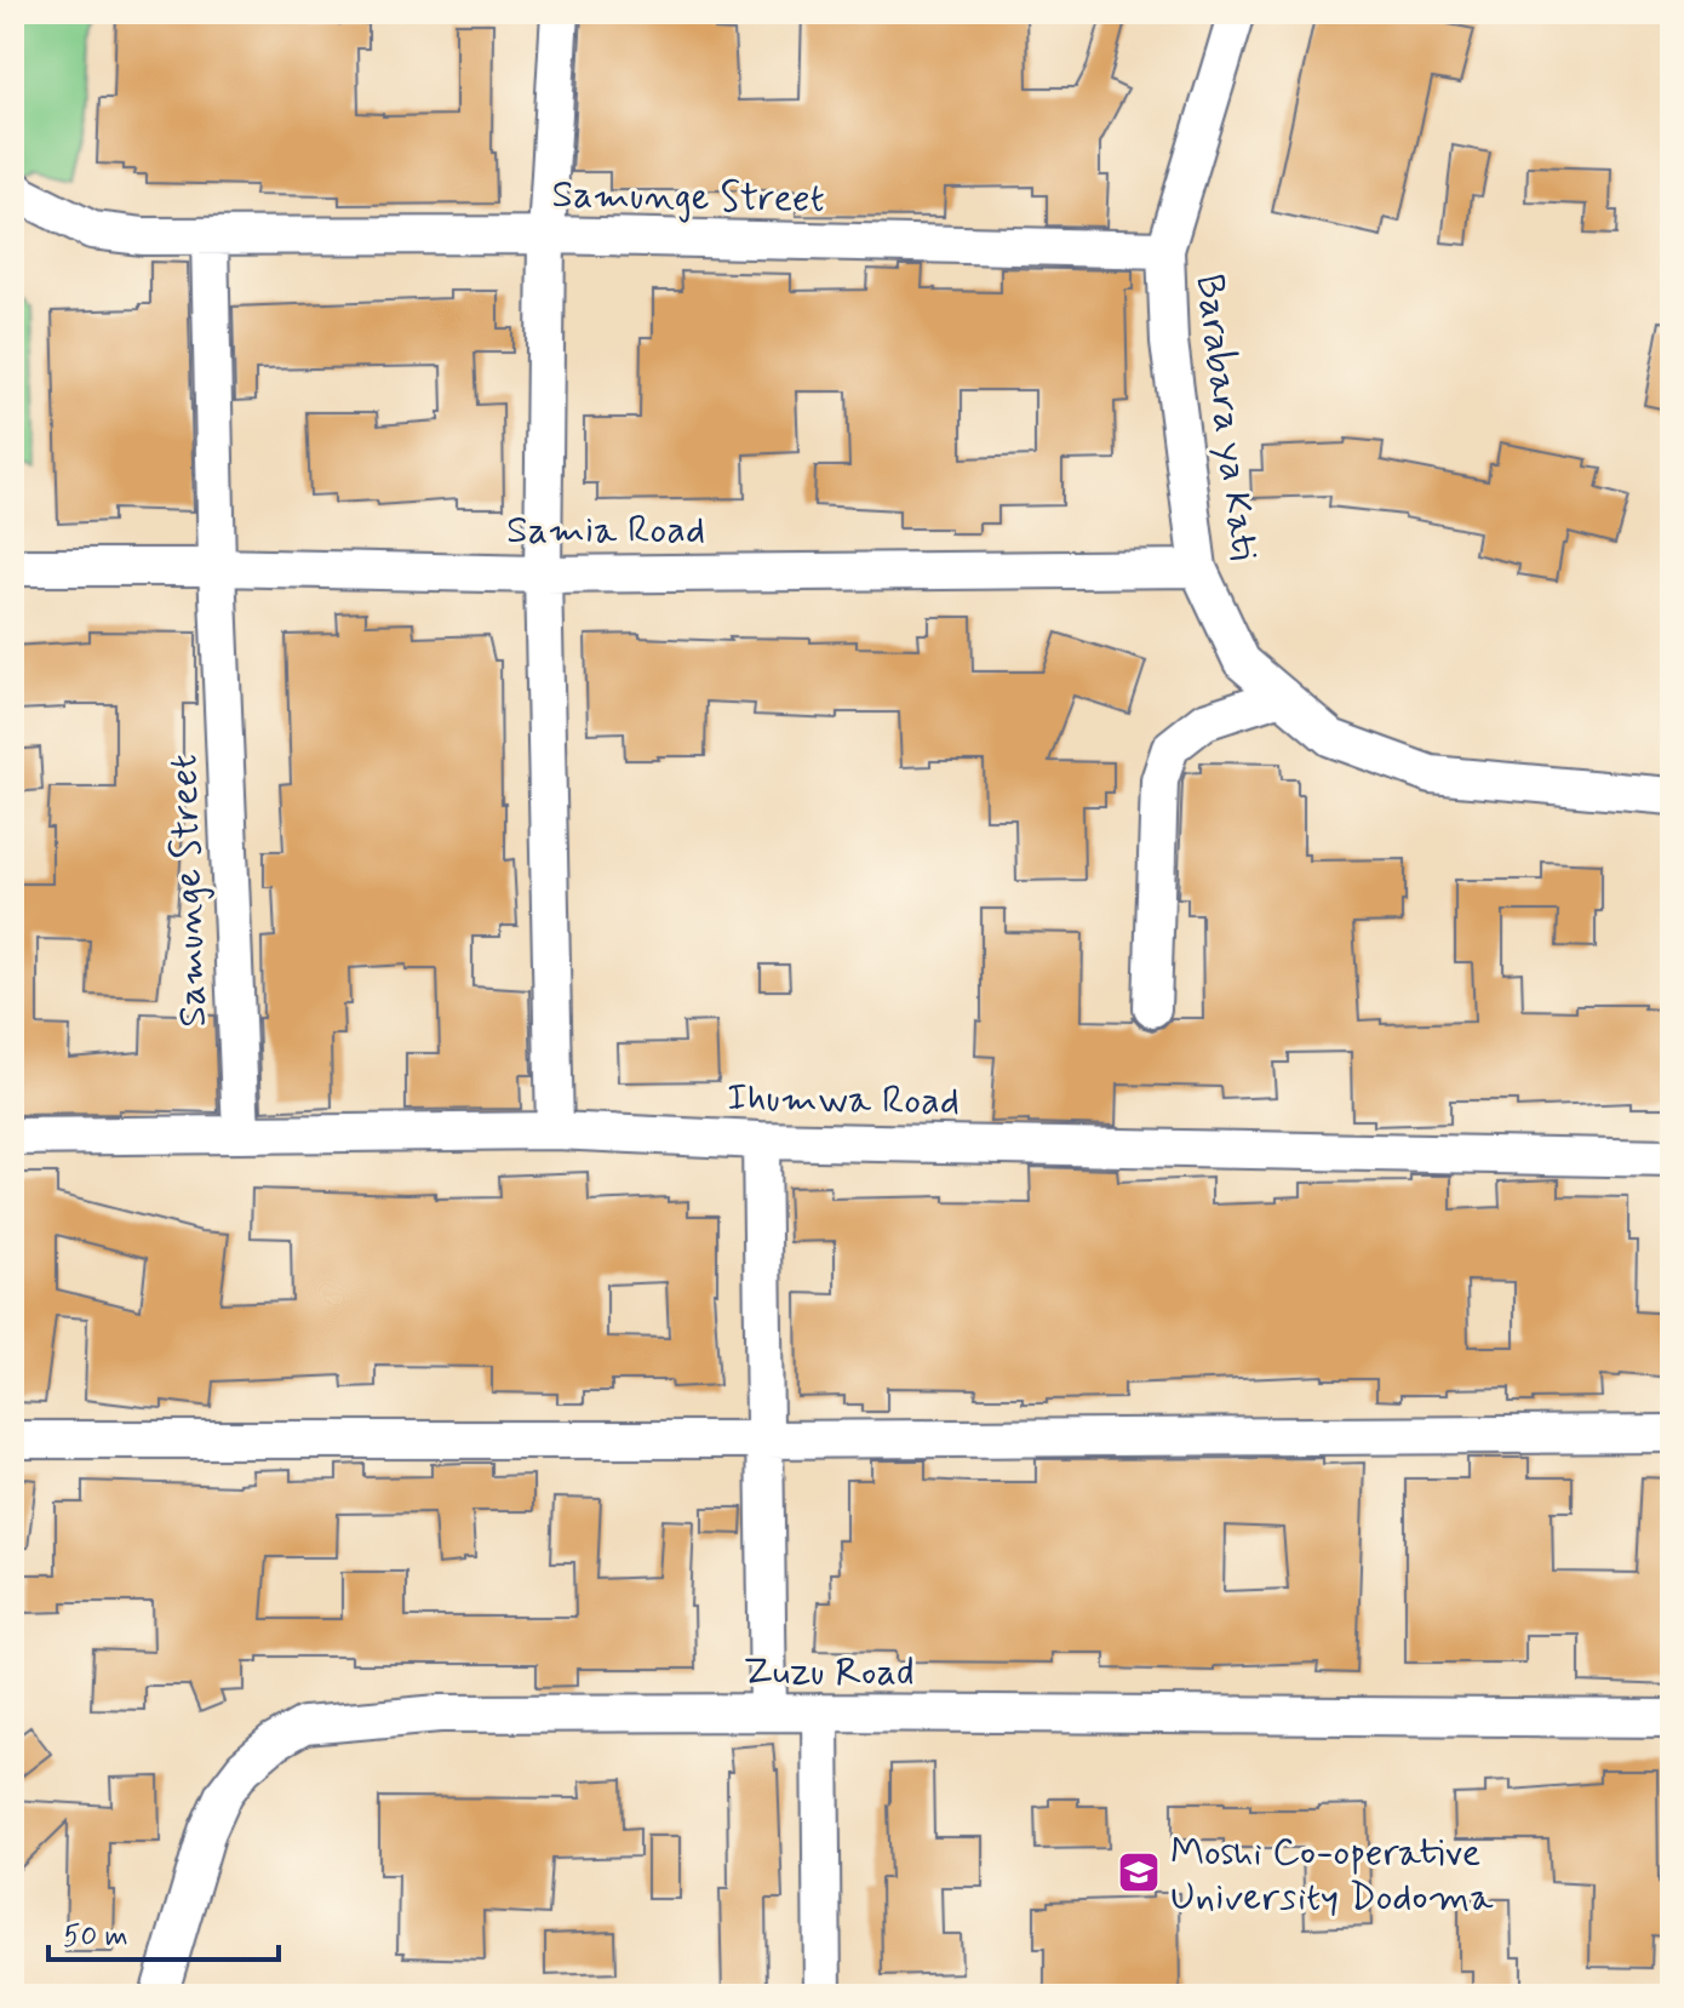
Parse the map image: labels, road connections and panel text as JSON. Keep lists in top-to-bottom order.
{
  "streets": {
    "street": [
      "Samunge Street",
      "Barabara ya Kati",
      "Samia Road",
      "Ihumwa Road",
      "Zuzu Road"
    ]
  },
  "crossings": [
    ["Samunge Street", "Barabara ya Kati"],
    ["Samunge Street", "Samia Road"],
    ["Samunge Street", "Ihumwa Road"],
    ["Barabara ya Kati", "Samia Road"]
  ],
  "places": {
    "school or university": ["Moshi Co-operative University Dodoma"]
  },
  "scale_bar": "50 m"
}
